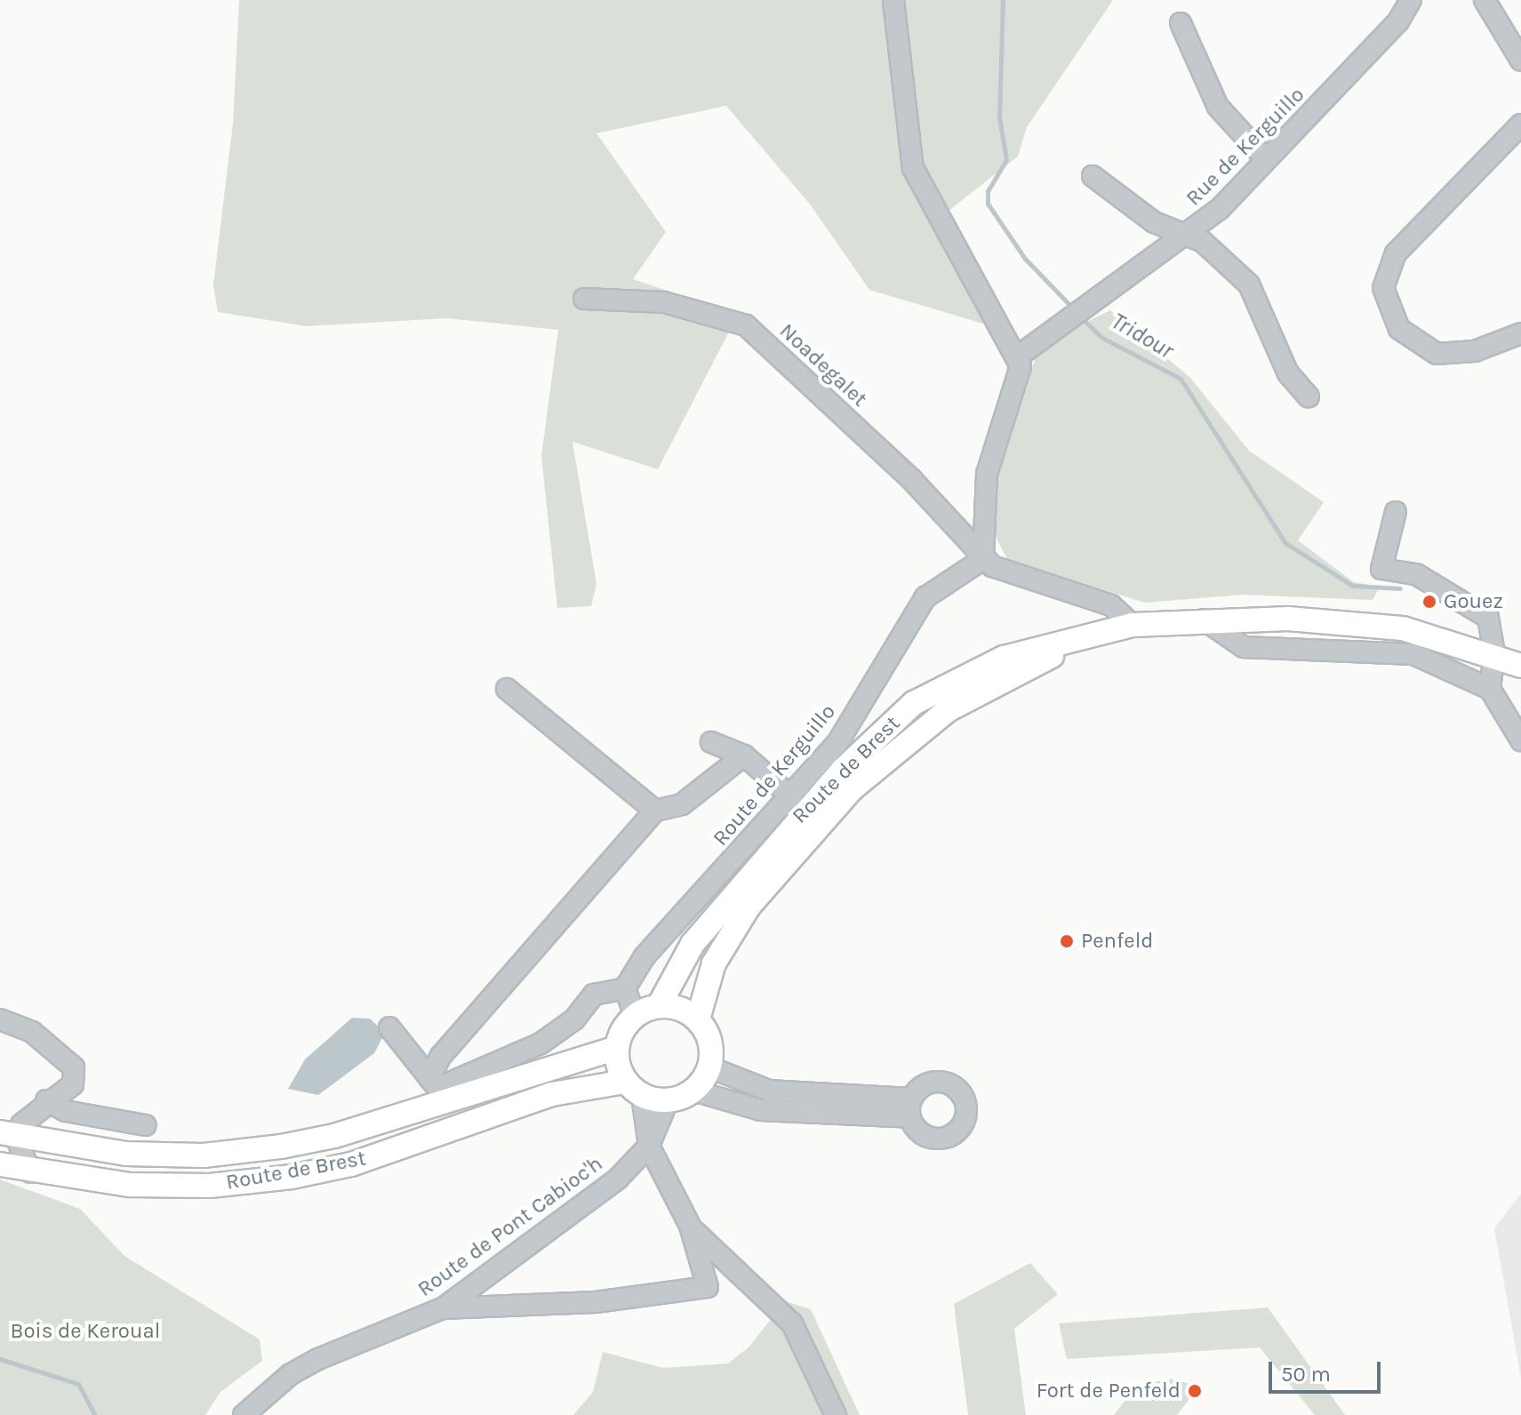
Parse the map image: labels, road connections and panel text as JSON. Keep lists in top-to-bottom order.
{
  "streets": {
    "main road": ["Route de Brest"],
    "street": [
      "Rue de Kerguillo",
      "Noadegalet",
      "Route de Kerguillo",
      "Route de Pont Cabioc'h"
    ]
  },
  "crossings": [
    ["Noadegalet", "Route de Kerguillo"],
    ["Route de Brest", "Route de Pont Cabioc'h"]
  ],
  "water": ["Tridour"],
  "parks": ["Bois de Keroual"],
  "places": ["Gouez", "Penfeld", "Fort de Penfeld"],
  "scale_bar": "50 m"
}
